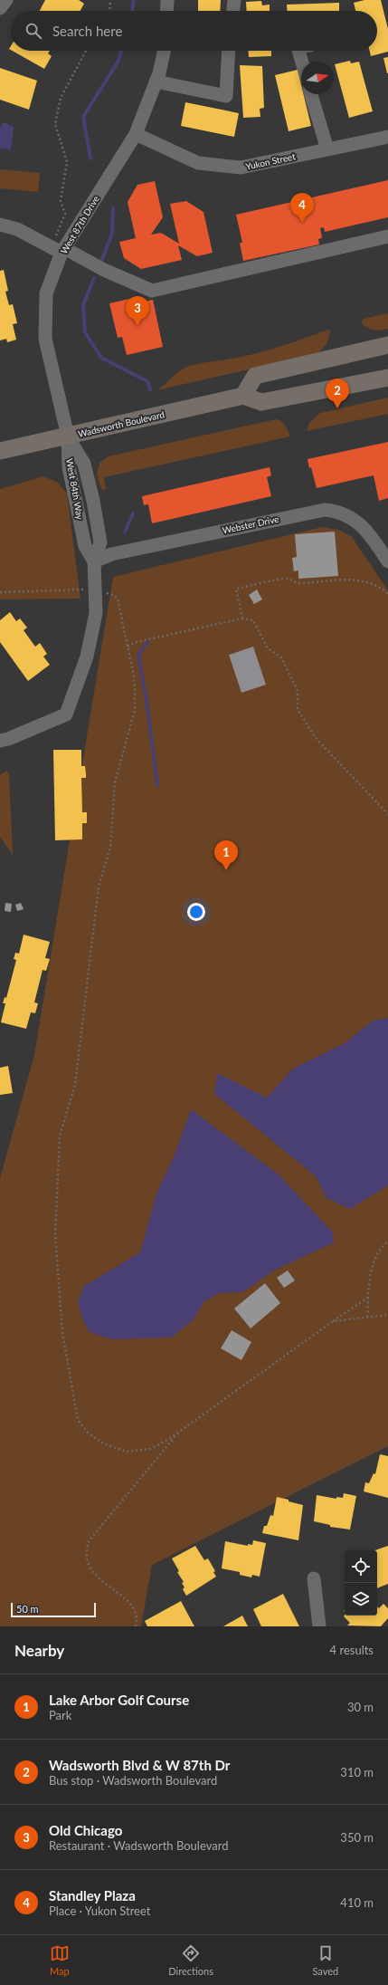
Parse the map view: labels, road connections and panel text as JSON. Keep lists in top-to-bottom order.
{
  "streets": {
    "main road": ["Wadsworth Boulevard"],
    "street": [
      "Yukon Street",
      "West 87th Drive",
      "West 84th Way",
      "Webster Drive"
    ]
  },
  "crossings": [
    ["Yukon Street", "West 87th Drive"],
    ["West 87th Drive", "Wadsworth Boulevard"],
    ["West 87th Drive", "West 84th Way"],
    ["Wadsworth Boulevard", "West 84th Way"],
    ["West 84th Way", "Webster Drive"]
  ],
  "scale_bar": "50 m",
  "north": "right",
  "page": {
    "search": "Search here",
    "pins": [
      "4",
      "3",
      "2",
      "1"
    ],
    "scale": "50 m",
    "heading": ["Nearby", "4 results"],
    "list": [
      {
        "mark": "1",
        "name": "Lake Arbor Golf Course",
        "note": "Park",
        "value": "30 m"
      },
      {
        "mark": "2",
        "name": "Wadsworth Blvd & W 87th Dr",
        "note": "Bus stop · Wadsworth Boulevard",
        "value": "310 m"
      },
      {
        "mark": "3",
        "name": "Old Chicago",
        "note": "Restaurant · Wadsworth Boulevard",
        "value": "350 m"
      },
      {
        "mark": "4",
        "name": "Standley Plaza",
        "note": "Place · Yukon Street",
        "value": "410 m"
      }
    ],
    "nav": ["Map", "Directions", "Saved"]
  }
}
